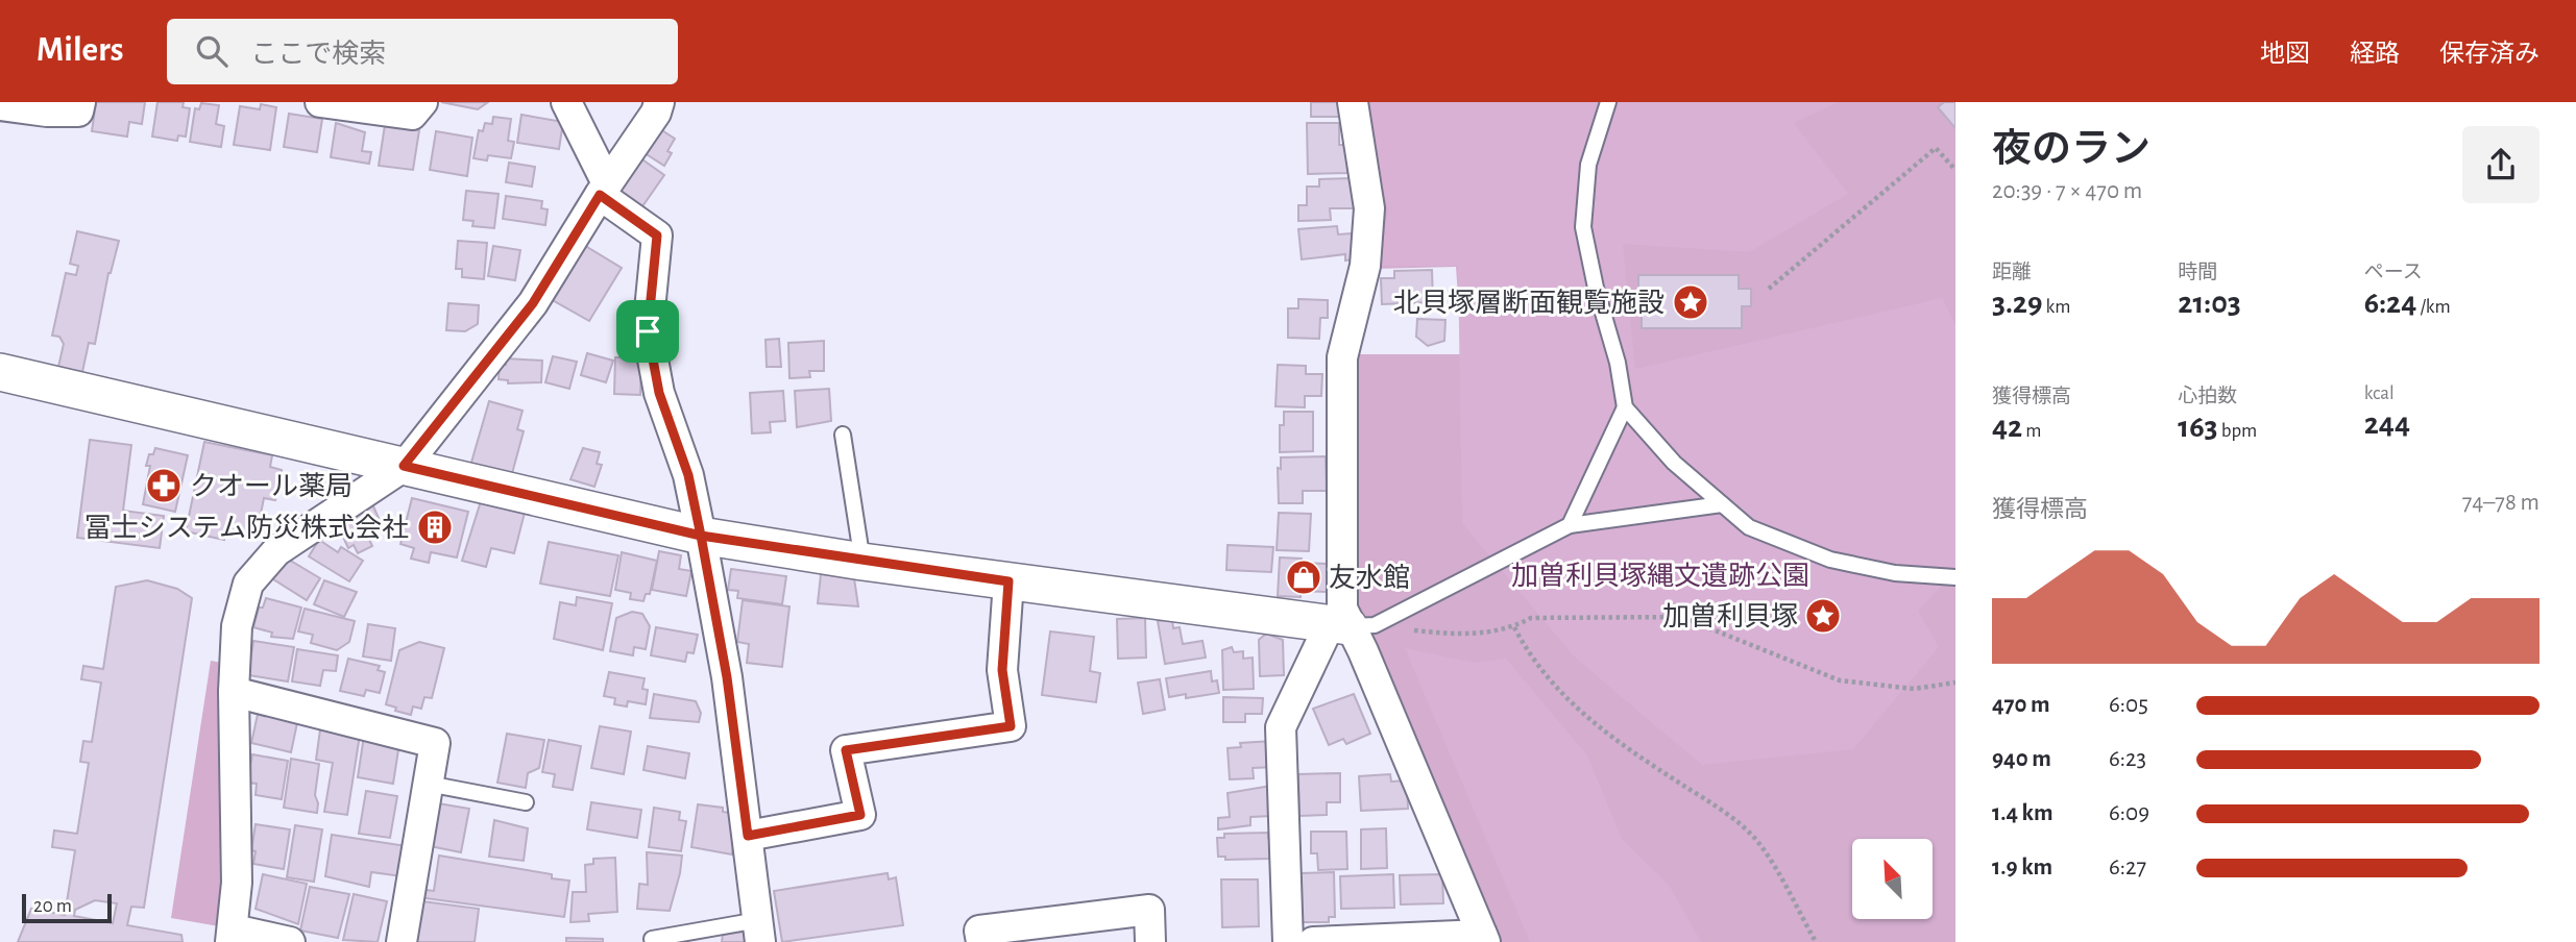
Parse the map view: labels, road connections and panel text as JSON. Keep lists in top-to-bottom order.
{
  "parks": ["加曽利貝塚縄文遺跡公園"],
  "places": {
    "place": ["北貝塚層断面観覧施設", "加曽利貝塚"],
    "pharmacy": ["クオール薬局"],
    "building": ["冨士システム防災株式会社"],
    "shop": ["友水館"]
  },
  "scale_bar": "20 m",
  "north": "top left",
  "page": {
    "header": "Milers",
    "search": "ここで検索",
    "nav": ["地図", "経路", "保存済み"],
    "heading": ["夜のラン", "20:39 · 7 × 470 m"],
    "stats": [
      ["距離", "3.29 km"],
      ["時間", "21:03"],
      ["ペース", "6:24 /km"],
      ["獲得標高", "42 m"],
      ["心拍数", "163 bpm"],
      ["kcal", "244"]
    ],
    "chart": ["獲得標高", "74–78 m"],
    "list": [
      {
        "name": "470 m",
        "note": "6:05"
      },
      {
        "name": "940 m",
        "note": "6:23"
      },
      {
        "name": "1.4 km",
        "note": "6:09"
      },
      {
        "name": "1.9 km",
        "note": "6:27"
      }
    ],
    "scale": "20 m"
  }
}
